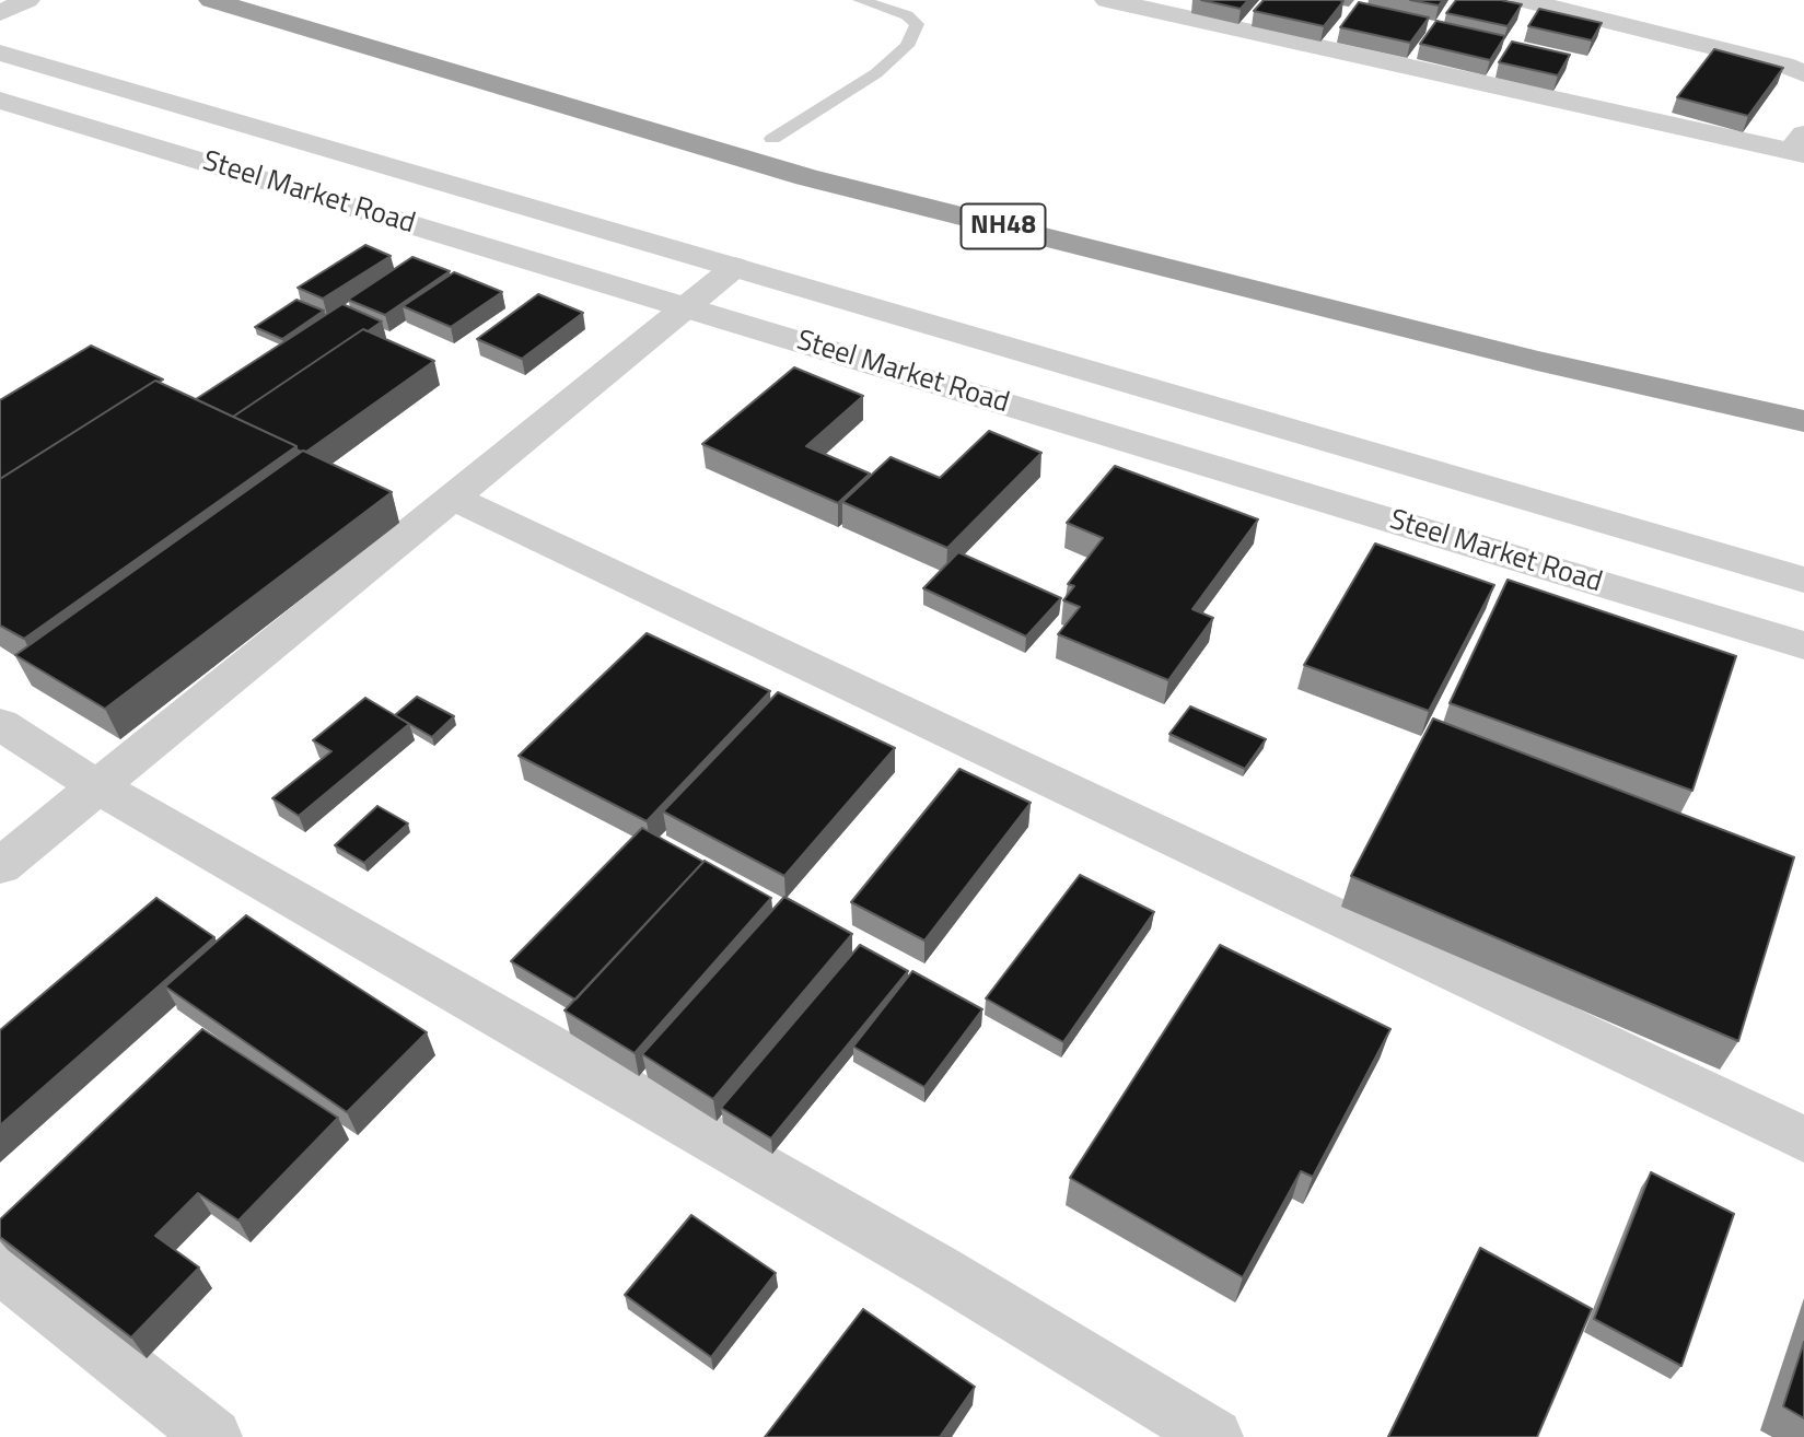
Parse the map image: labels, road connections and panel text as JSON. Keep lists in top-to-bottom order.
{
  "streets": {
    "highway": ["NH48"],
    "street": ["Steel Market Road"]
  }
}
